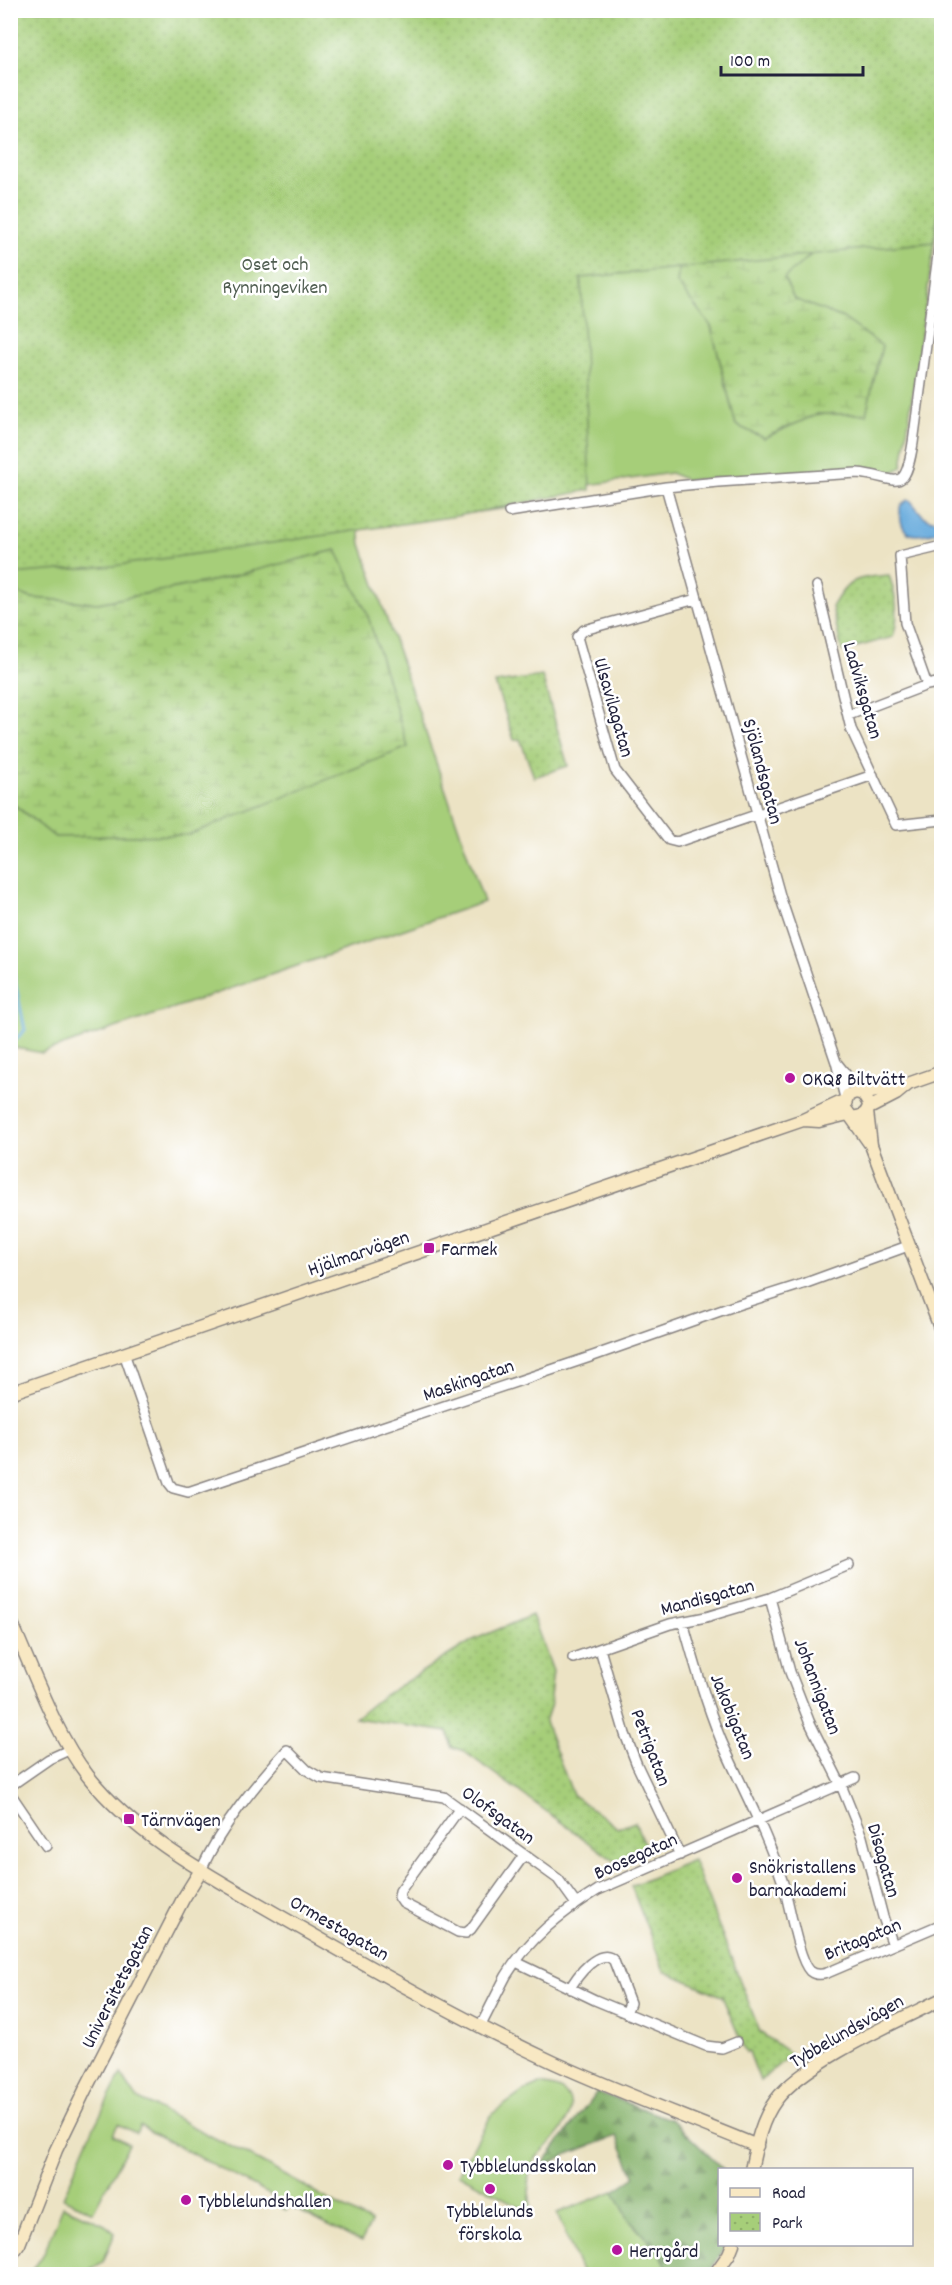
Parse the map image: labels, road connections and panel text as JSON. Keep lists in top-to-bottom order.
{
  "streets": {
    "street": [
      "Ladviksgatan",
      "Ulsavilagatan",
      "Sjölandsgatan",
      "Hjälmarvägen",
      "Maskingatan",
      "Mandisgatan",
      "Johannigatan",
      "Jakobigatan",
      "Petrigatan",
      "Olofsgatan",
      "Boosegatan",
      "Disagatan",
      "Ormestagatan",
      "Britagatan",
      "Universitetsgatan",
      "Tybbelundsvägen"
    ]
  },
  "crossings": [
    ["Ulsavilagatan", "Sjölandsgatan"],
    ["Sjölandsgatan", "Hjälmarvägen"],
    ["Hjälmarvägen", "Maskingatan"],
    ["Mandisgatan", "Johannigatan"],
    ["Mandisgatan", "Jakobigatan"],
    ["Mandisgatan", "Petrigatan"],
    ["Johannigatan", "Boosegatan"],
    ["Johannigatan", "Disagatan"],
    ["Jakobigatan", "Boosegatan"],
    ["Jakobigatan", "Britagatan"],
    ["Petrigatan", "Boosegatan"],
    ["Olofsgatan", "Boosegatan"],
    ["Olofsgatan", "Universitetsgatan"],
    ["Boosegatan", "Disagatan"],
    ["Boosegatan", "Ormestagatan"],
    ["Boosegatan", "Britagatan"],
    ["Disagatan", "Britagatan"],
    ["Ormestagatan", "Universitetsgatan"],
    ["Ormestagatan", "Tybbelundsvägen"]
  ],
  "parks": ["Oset och Rynningeviken"],
  "places": {
    "other": [
      "OKQ8 Biltvätt",
      "Snökristallens barnakademi",
      "Tybblelundsskolan",
      "Tybblelunds förskola",
      "Tybblelundshallen",
      "Herrgård"
    ],
    "transit": ["Farmek", "Tärnvägen"]
  },
  "legend": ["Road", "Park"],
  "scale_bar": "100 m"
}
